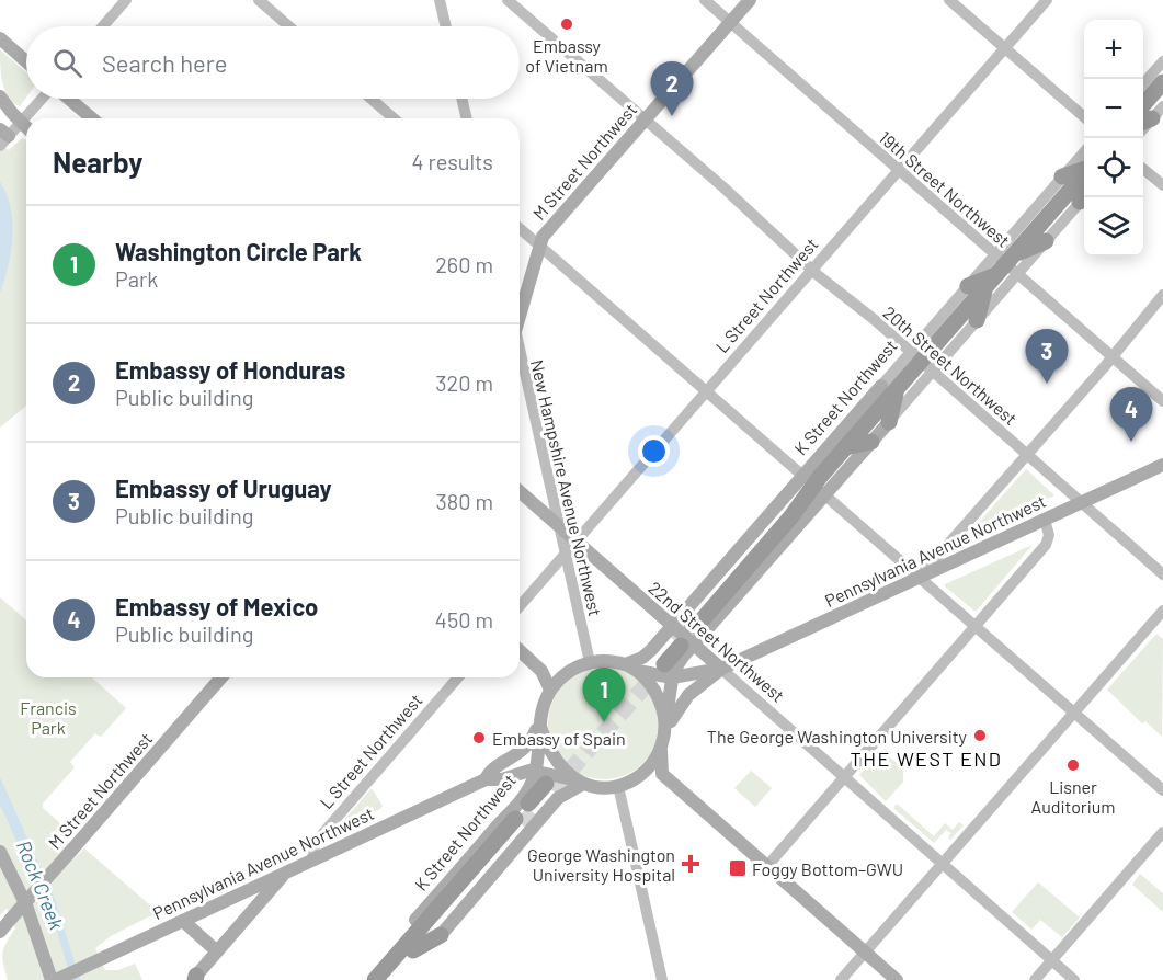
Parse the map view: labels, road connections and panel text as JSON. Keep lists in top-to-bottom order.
{
  "streets": {
    "highway": ["K Street Northwest"],
    "main road": ["M Street Northwest", "Pennsylvania Avenue Northwest", "22nd Street Northwest"],
    "street": [
      "19th Street Northwest",
      "L Street Northwest",
      "20th Street Northwest",
      "New Hampshire Avenue Northwest"
    ]
  },
  "crossings": [
    ["M Street Northwest", "19th Street Northwest"],
    ["M Street Northwest", "20th Street Northwest"],
    ["19th Street Northwest", "L Street Northwest"],
    ["19th Street Northwest", "K Street Northwest"],
    ["L Street Northwest", "20th Street Northwest"],
    ["L Street Northwest", "New Hampshire Avenue Northwest"],
    ["L Street Northwest", "Pennsylvania Avenue Northwest"],
    ["L Street Northwest", "22nd Street Northwest"],
    ["20th Street Northwest", "K Street Northwest"],
    ["20th Street Northwest", "Pennsylvania Avenue Northwest"],
    ["K Street Northwest", "New Hampshire Avenue Northwest"],
    ["K Street Northwest", "Pennsylvania Avenue Northwest"],
    ["K Street Northwest", "22nd Street Northwest"],
    ["New Hampshire Avenue Northwest", "Pennsylvania Avenue Northwest"],
    ["New Hampshire Avenue Northwest", "22nd Street Northwest"],
    ["Pennsylvania Avenue Northwest", "22nd Street Northwest"]
  ],
  "districts": ["THE WEST END"],
  "water": ["Rock Creek"],
  "parks": ["Francis Park"],
  "places": {
    "other": [
      "Embassy of Vietnam",
      "The George Washington University",
      "Embassy of Spain",
      "Lisner Auditorium"
    ],
    "health": ["George Washington University Hospital"],
    "transit": ["Foggy Bottom–GWU"]
  },
  "page": {
    "map_buttons": ["+", "−"],
    "search": "Search here",
    "pins": [
      "2",
      "3",
      "4",
      "1"
    ],
    "heading": ["Nearby", "4 results"],
    "list": [
      {
        "mark": "1",
        "name": "Washington Circle Park",
        "note": "Park",
        "value": "260 m"
      },
      {
        "mark": "2",
        "name": "Embassy of Honduras",
        "note": "Public building",
        "value": "320 m"
      },
      {
        "mark": "3",
        "name": "Embassy of Uruguay",
        "note": "Public building",
        "value": "380 m"
      },
      {
        "mark": "4",
        "name": "Embassy of Mexico",
        "note": "Public building",
        "value": "450 m"
      }
    ]
  }
}
